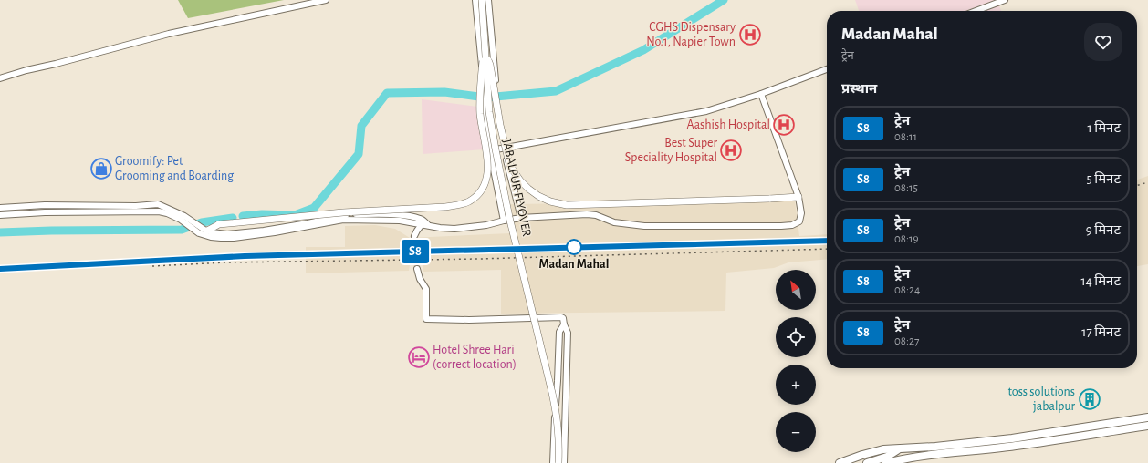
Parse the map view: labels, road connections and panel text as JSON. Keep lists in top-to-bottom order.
{
  "streets": {
    "main road": ["JABALPUR FLYOVER"]
  },
  "places": {
    "hospital": ["CGHS Dispensary No.1, Napier Town", "Aashish Hospital", "Best Super Speciality Hospital"],
    "shop": ["Groomify: Pet Grooming and Boarding"],
    "other": ["Madan Mahal"],
    "hotel": ["Hotel Shree Hari (correct location)"],
    "building": ["toss solutions jabalpur"]
  },
  "north": "top left",
  "page": {
    "on_map": "S8",
    "heading": [
      ["Madan Mahal", "ट्रेन"],
      "प्रस्थान"
    ],
    "list": [
      {
        "mark": "S8",
        "name": "ट्रेन",
        "note": "08:11",
        "value": "1 मिनट"
      },
      {
        "mark": "S8",
        "name": "ट्रेन",
        "note": "08:15",
        "value": "5 मिनट"
      },
      {
        "mark": "S8",
        "name": "ट्रेन",
        "note": "08:19",
        "value": "9 मिनट"
      },
      {
        "mark": "S8",
        "name": "ट्रेन",
        "note": "08:24",
        "value": "14 मिनट"
      },
      {
        "mark": "S8",
        "name": "ट्रेन",
        "note": "08:27",
        "value": "17 मिनट"
      }
    ],
    "map_buttons": ["+", "−"]
  }
}
